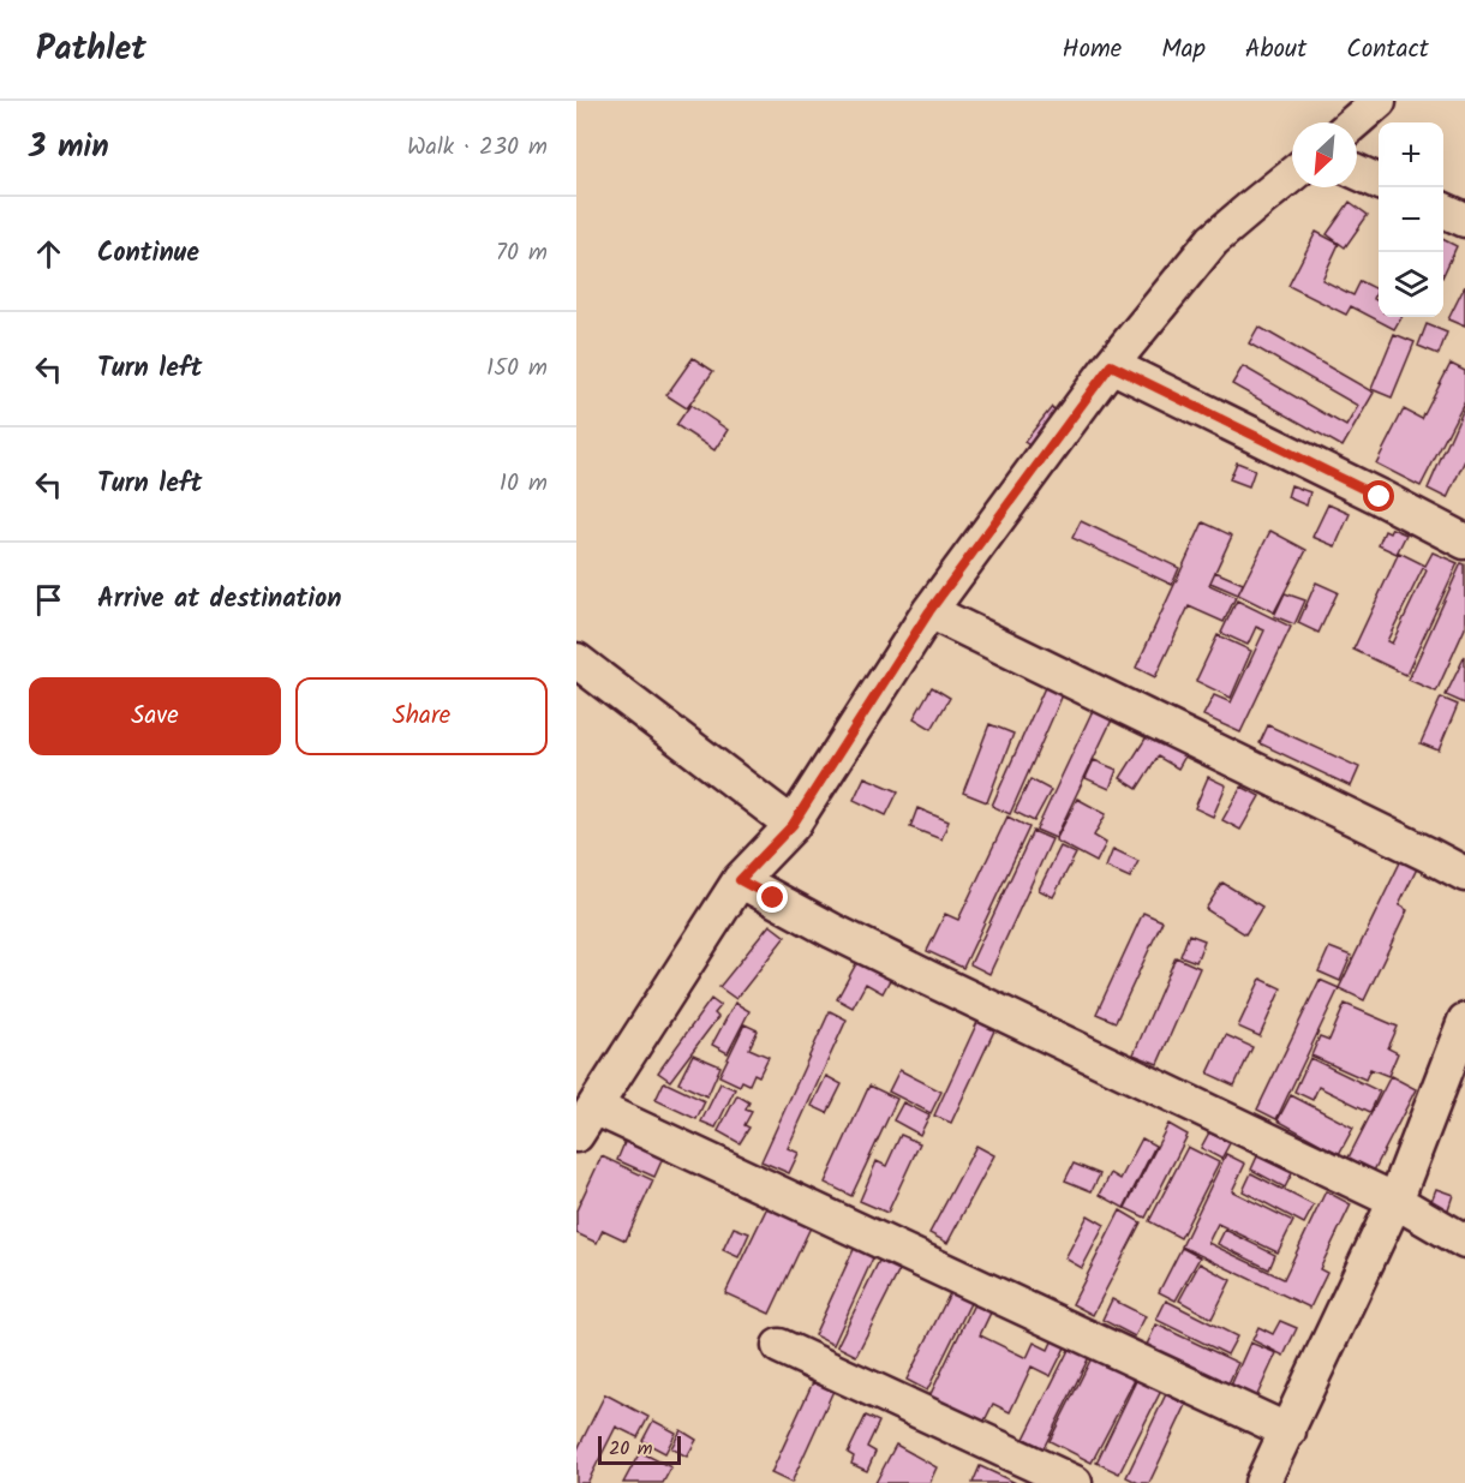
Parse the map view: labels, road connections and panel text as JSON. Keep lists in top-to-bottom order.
{
  "scale_bar": "20 m",
  "north": "bottom left",
  "page": {
    "header": "Pathlet",
    "nav": [
      "Home",
      "Map",
      "About",
      "Contact"
    ],
    "heading": ["3 min", "Walk · 230 m"],
    "map_buttons": ["+", "−"],
    "list": [
      ["Continue", "70 m"],
      ["Turn left", "150 m"],
      ["Turn left", "10 m"],
      "Arrive at destination"
    ],
    "buttons": ["Save", "Share"],
    "scale": "20 m"
  }
}
